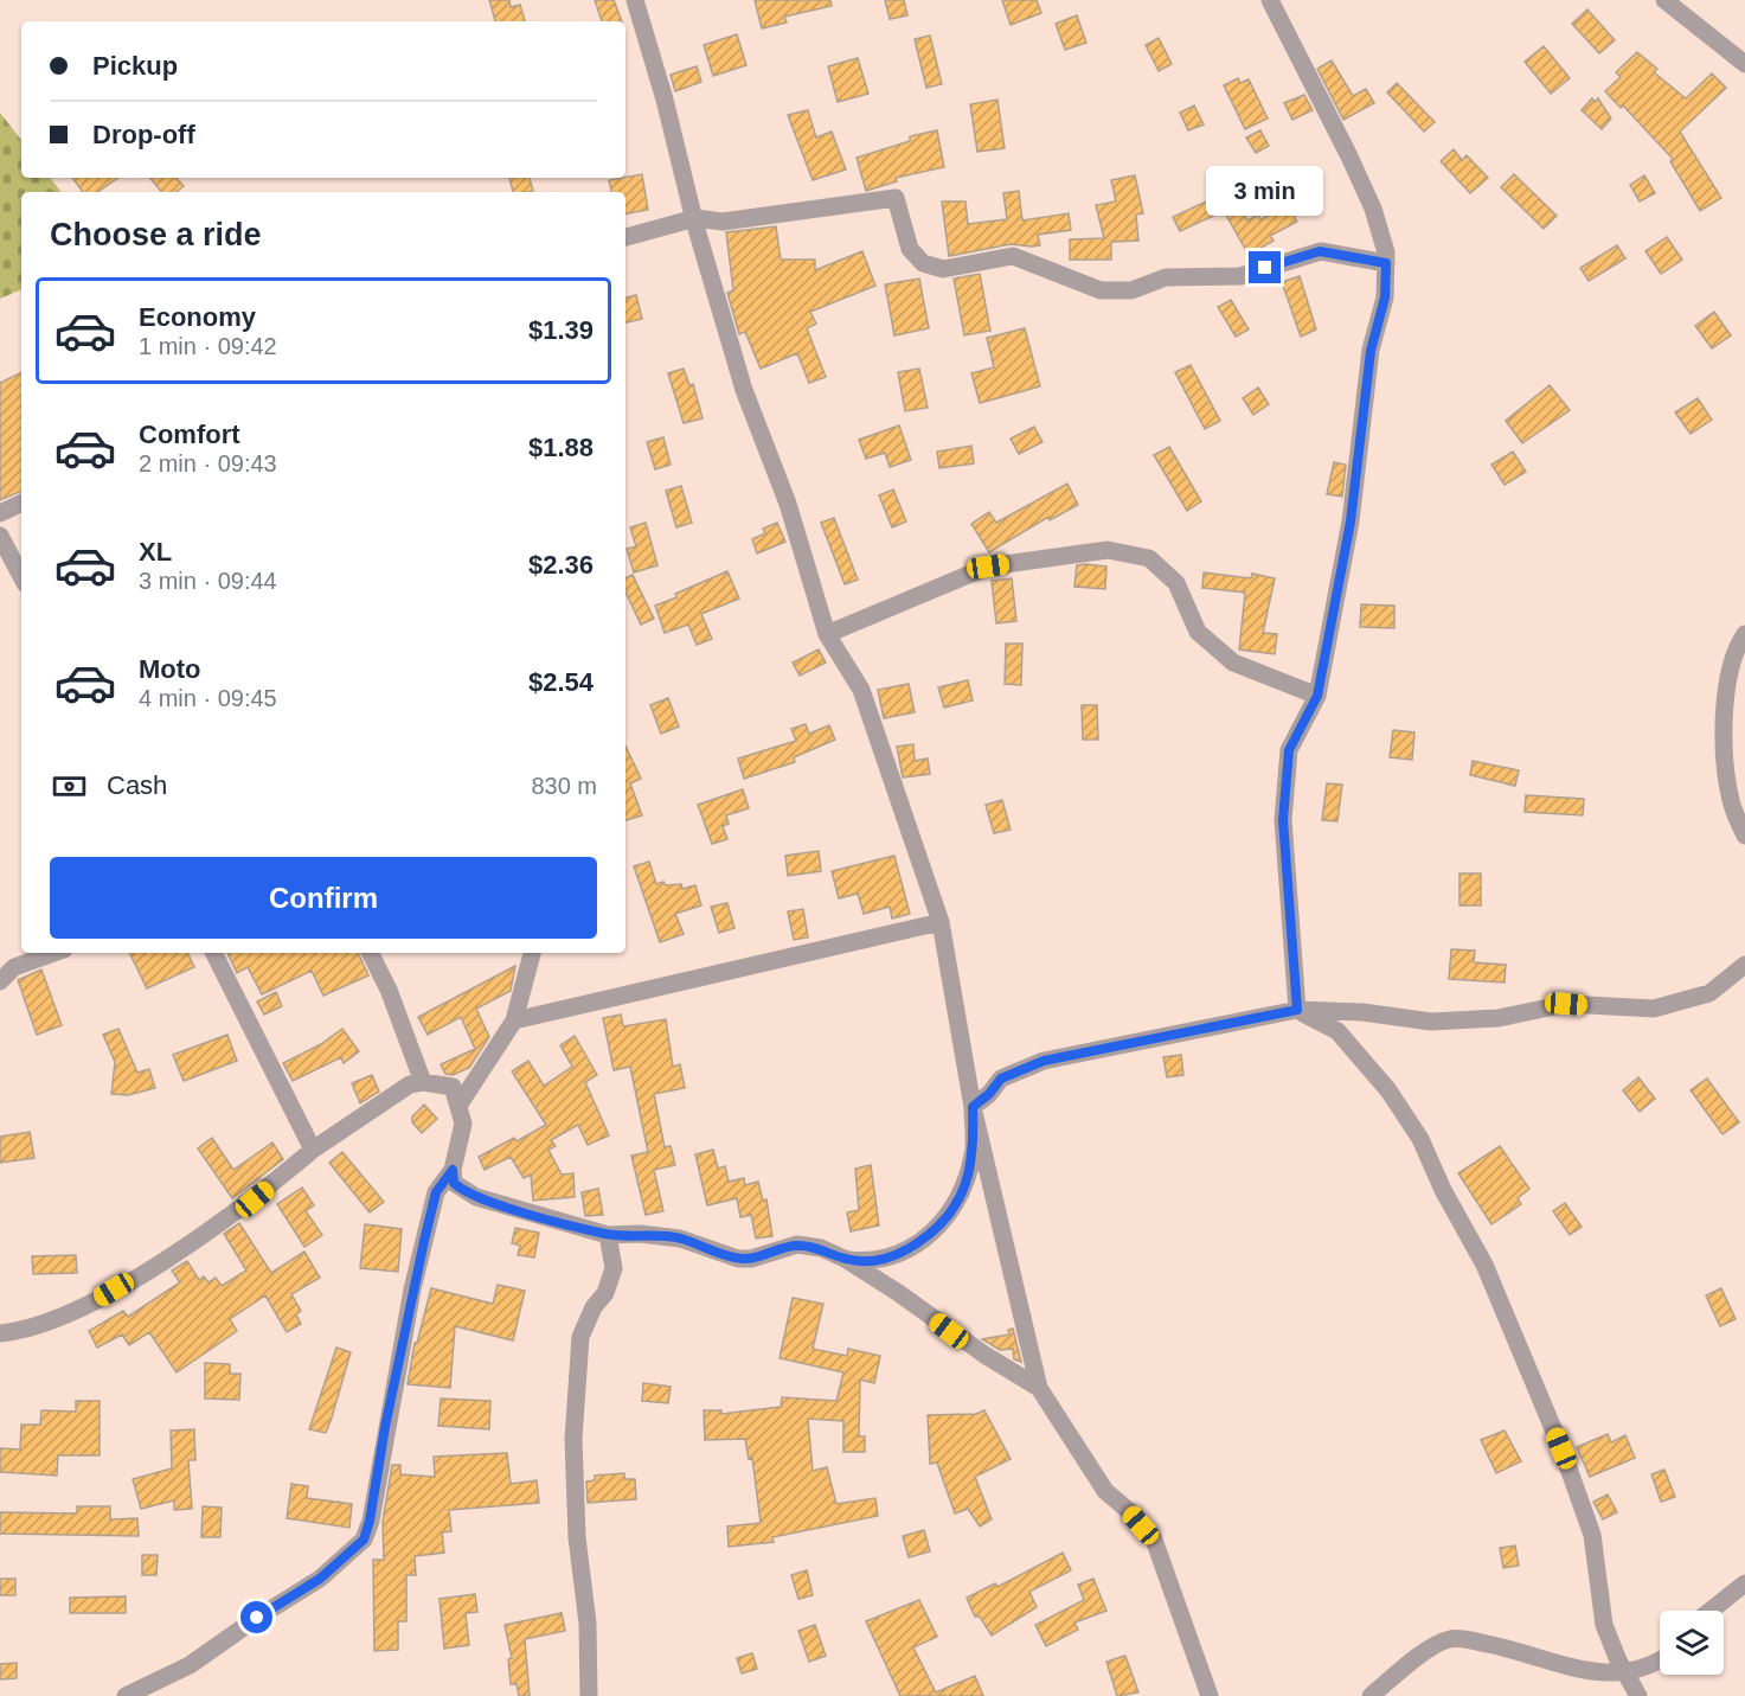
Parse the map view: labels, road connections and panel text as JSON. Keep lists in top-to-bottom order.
{
  "page": {
    "banner": ["Pickup", "Drop-off"],
    "bubble": "3 min",
    "heading": "Choose a ride",
    "list": [
      {
        "name": "Economy",
        "note": "1 min · 09:42",
        "value": "$1.39"
      },
      {
        "name": "Comfort",
        "note": "2 min · 09:43",
        "value": "$1.88"
      },
      {
        "name": "XL",
        "note": "3 min · 09:44",
        "value": "$2.36"
      },
      {
        "name": "Moto",
        "note": "4 min · 09:45",
        "value": "$2.54"
      }
    ],
    "pay": ["Cash", "830 m"],
    "buttons": "Confirm"
  }
}
